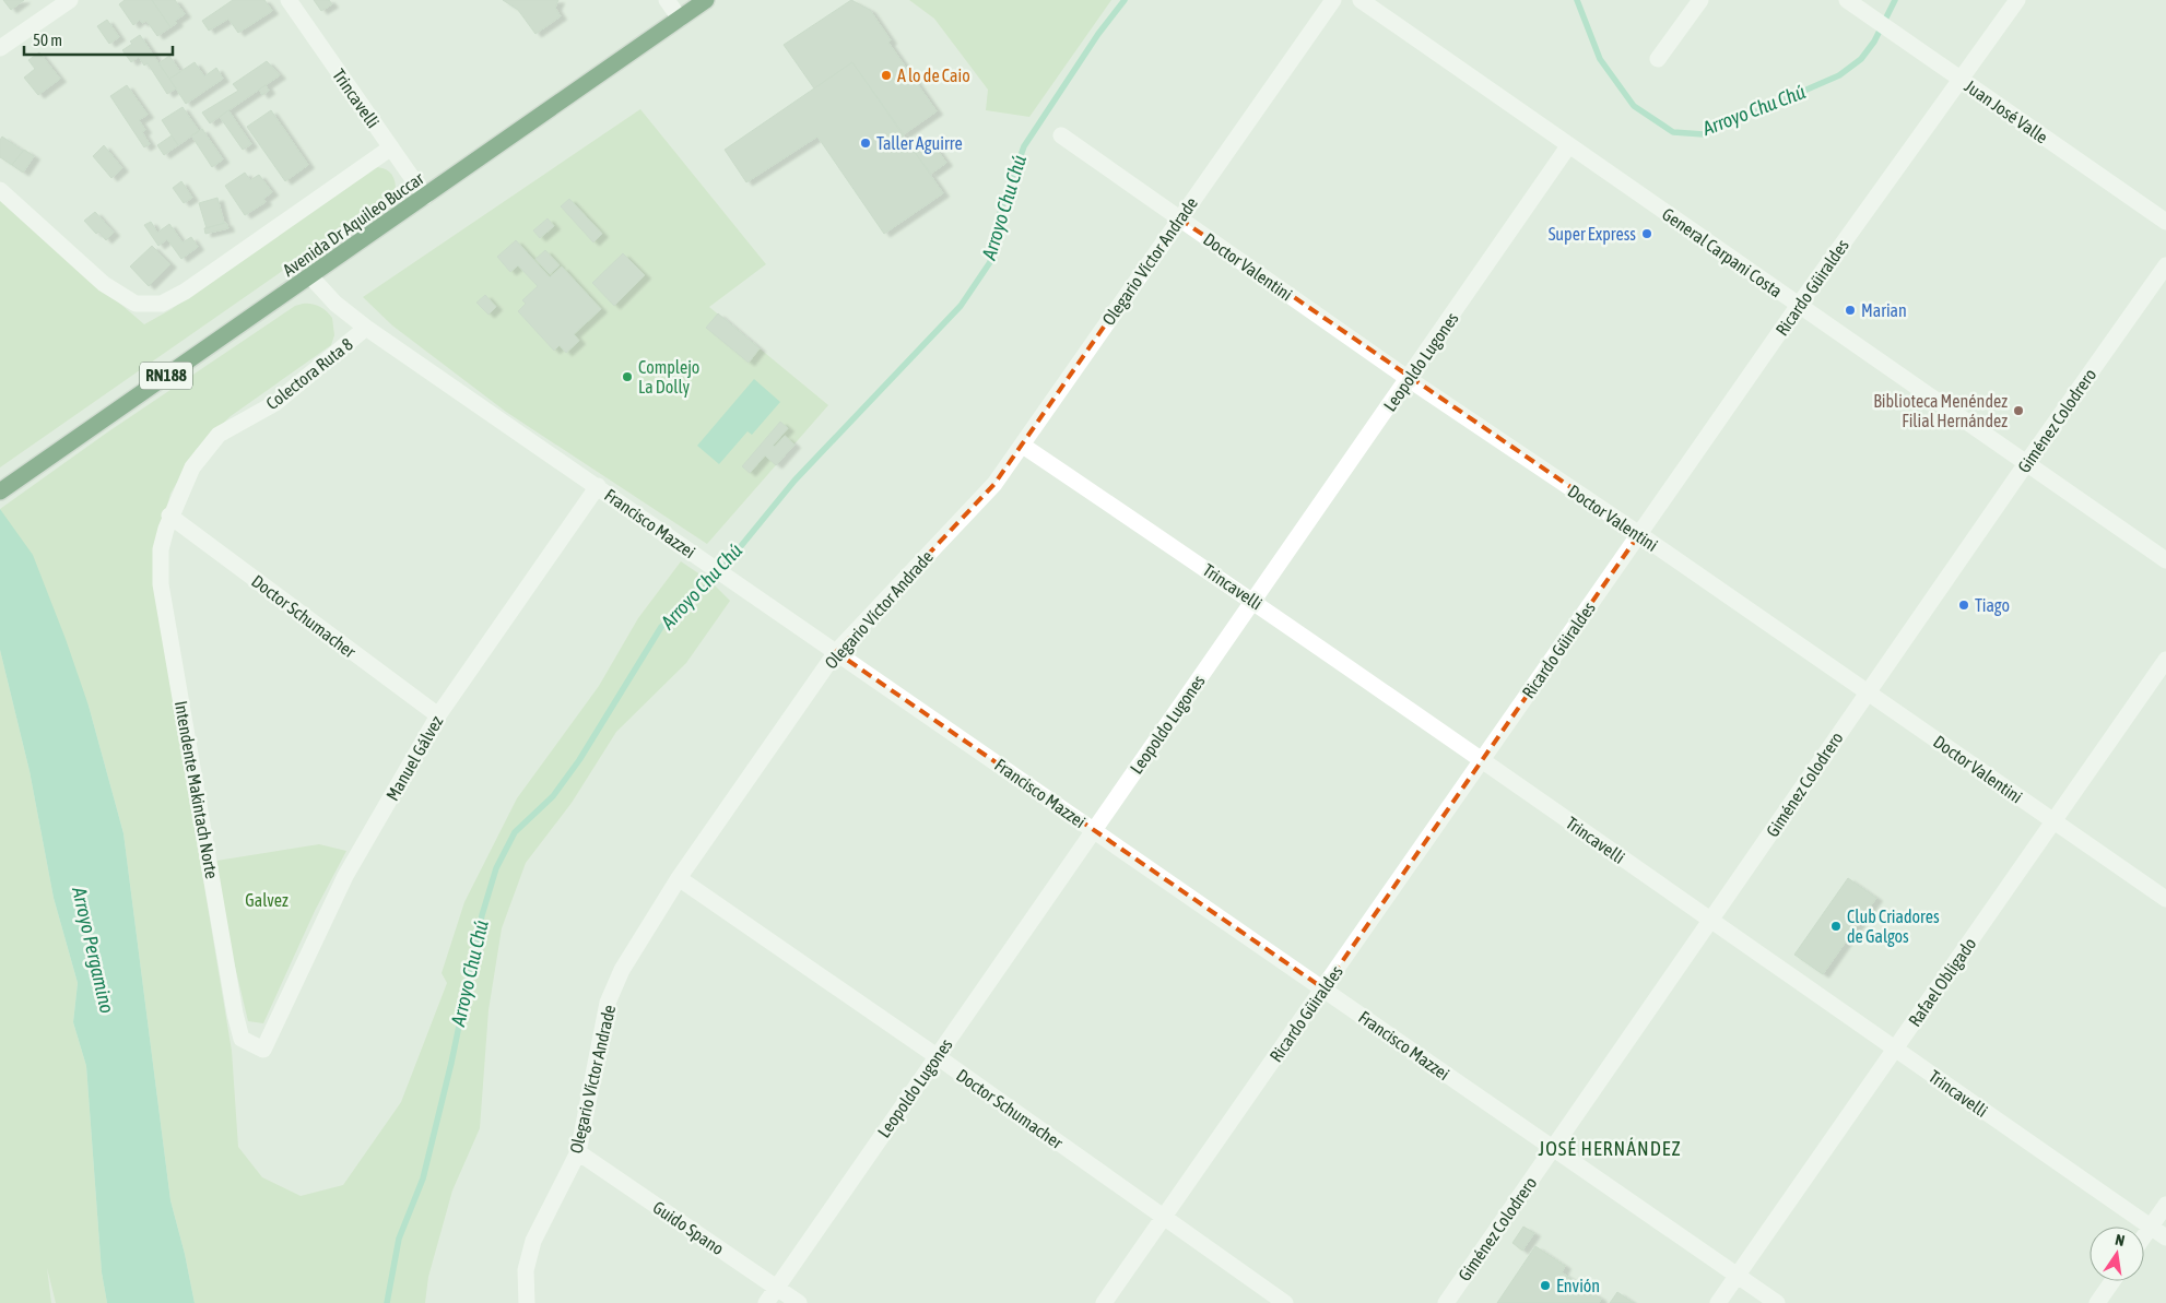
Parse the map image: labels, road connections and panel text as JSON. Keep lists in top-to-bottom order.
{
  "streets": {
    "highway": ["Avenida Dr Aquileo Buccar", "RN188"],
    "street": [
      "Trincavelli",
      "Juan José Valle",
      "General Carpani Costa",
      "Olegario Víctor Andrade",
      "Doctor Valentini",
      "Ricardo Güiraldes",
      "Leopoldo Lugones",
      "Colectora Ruta 8",
      "Giménez Colodrero",
      "Francisco Mazzei",
      "Doctor Schumacher",
      "Manuel Gálvez",
      "Intendente Makintach Norte",
      "Rafael Obligado",
      "Guido Spano"
    ]
  },
  "crossings": [
    ["Trincavelli", "Avenida Dr Aquileo Buccar"],
    ["Trincavelli", "Olegario Víctor Andrade"],
    ["Trincavelli", "Ricardo Güiraldes"],
    ["Trincavelli", "Leopoldo Lugones"],
    ["Trincavelli", "Giménez Colodrero"],
    ["Trincavelli", "Rafael Obligado"],
    ["Juan José Valle", "Ricardo Güiraldes"],
    ["Avenida Dr Aquileo Buccar", "Francisco Mazzei"],
    ["General Carpani Costa", "Ricardo Güiraldes"],
    ["General Carpani Costa", "Leopoldo Lugones"],
    ["General Carpani Costa", "Giménez Colodrero"],
    ["Olegario Víctor Andrade", "Doctor Valentini"],
    ["Olegario Víctor Andrade", "Francisco Mazzei"],
    ["Olegario Víctor Andrade", "Doctor Schumacher"],
    ["Olegario Víctor Andrade", "Guido Spano"],
    ["Doctor Valentini", "Ricardo Güiraldes"],
    ["Doctor Valentini", "Leopoldo Lugones"],
    ["Doctor Valentini", "Giménez Colodrero"],
    ["Doctor Valentini", "Rafael Obligado"],
    ["Ricardo Güiraldes", "Francisco Mazzei"],
    ["Ricardo Güiraldes", "Doctor Schumacher"],
    ["Leopoldo Lugones", "Francisco Mazzei"],
    ["Leopoldo Lugones", "Doctor Schumacher"],
    ["Leopoldo Lugones", "Guido Spano"],
    ["Colectora Ruta 8", "Francisco Mazzei"],
    ["Colectora Ruta 8", "Doctor Schumacher"],
    ["Colectora Ruta 8", "Intendente Makintach Norte"],
    ["Giménez Colodrero", "Francisco Mazzei"],
    ["Francisco Mazzei", "Manuel Gálvez"],
    ["Francisco Mazzei", "Rafael Obligado"],
    ["Doctor Schumacher", "Manuel Gálvez"],
    ["Doctor Schumacher", "Intendente Makintach Norte"],
    ["Manuel Gálvez", "Intendente Makintach Norte"]
  ],
  "districts": ["JOSÉ HERNÁNDEZ"],
  "water": ["Arroyo Chu Chú", "Arroyo Pergamino"],
  "parks": ["Galvez"],
  "places": [
    "A lo de Caio",
    "Taller Aguirre",
    "Super Express",
    "Marian",
    "Complejo La Dolly",
    "Biblioteca Menéndez Filial Hernández",
    "Tiago",
    "Club Criadores de Galgos",
    "Envión"
  ],
  "scale_bar": "50 m",
  "north": "top"
}
